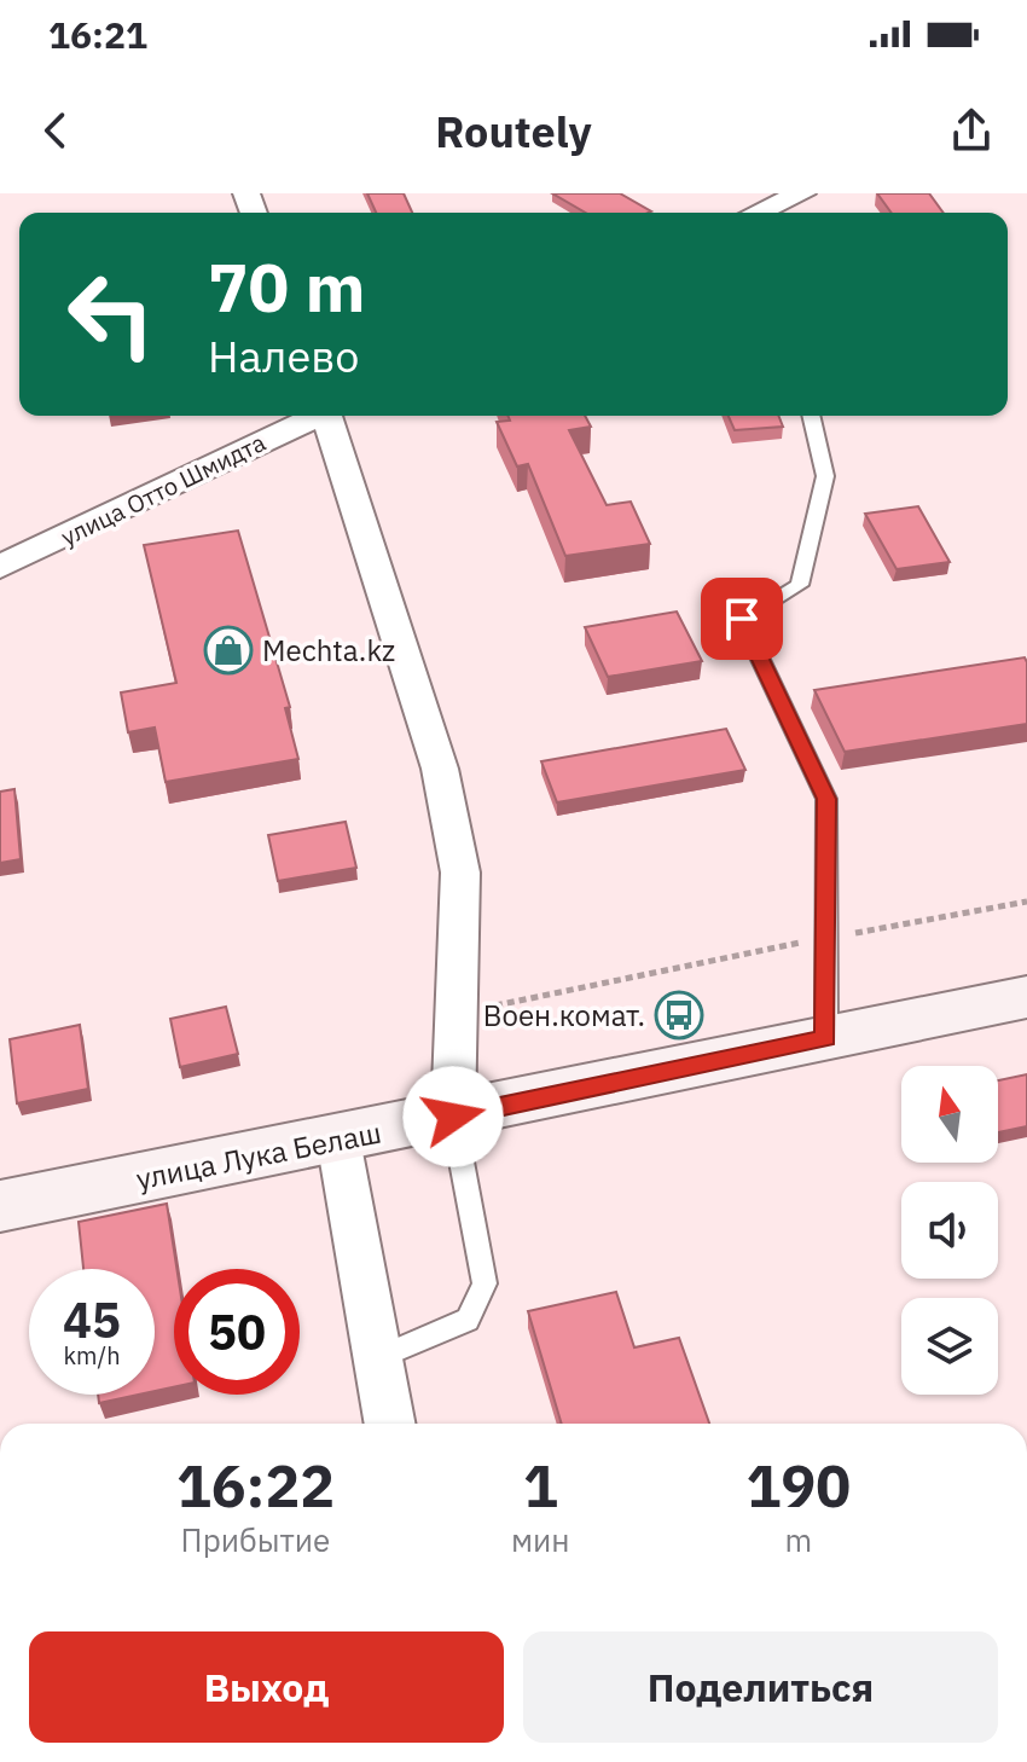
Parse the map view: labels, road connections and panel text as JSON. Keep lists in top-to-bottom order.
{
  "streets": {
    "main road": ["улица Лука Белаш"],
    "street": ["улица Отто Шмидта"]
  },
  "places": {
    "shop": ["Mechta.kz"],
    "bus stop": ["Воен.комат."]
  },
  "north": "top",
  "page": {
    "status": "16:21",
    "header": "Routely",
    "turn": ["70 m", "Налево"],
    "speed": "45 km/h",
    "limit": "50",
    "eta": [
      "16:22",
      "Прибытие",
      "1",
      "мин",
      "190",
      "m"
    ],
    "buttons": ["Выход", "Поделиться"]
  }
}
